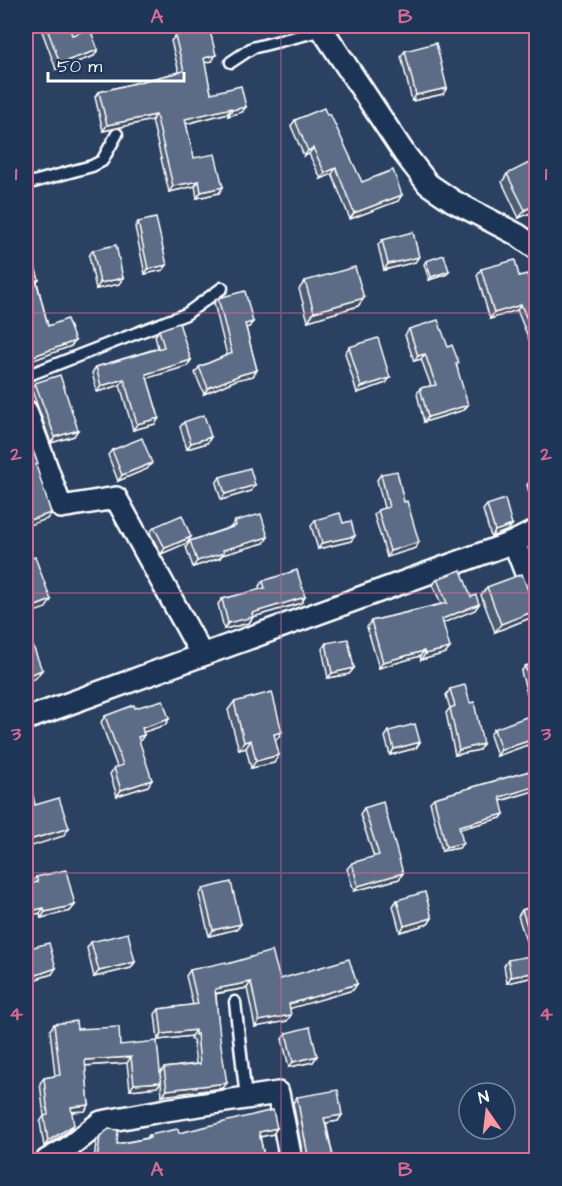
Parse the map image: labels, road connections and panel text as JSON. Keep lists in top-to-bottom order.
{
  "scale_bar": "50 m",
  "north": "top",
  "grid": {
    "columns": ["A", "B"],
    "rows": [
      "1",
      "2",
      "3",
      "4"
    ]
  }
}
